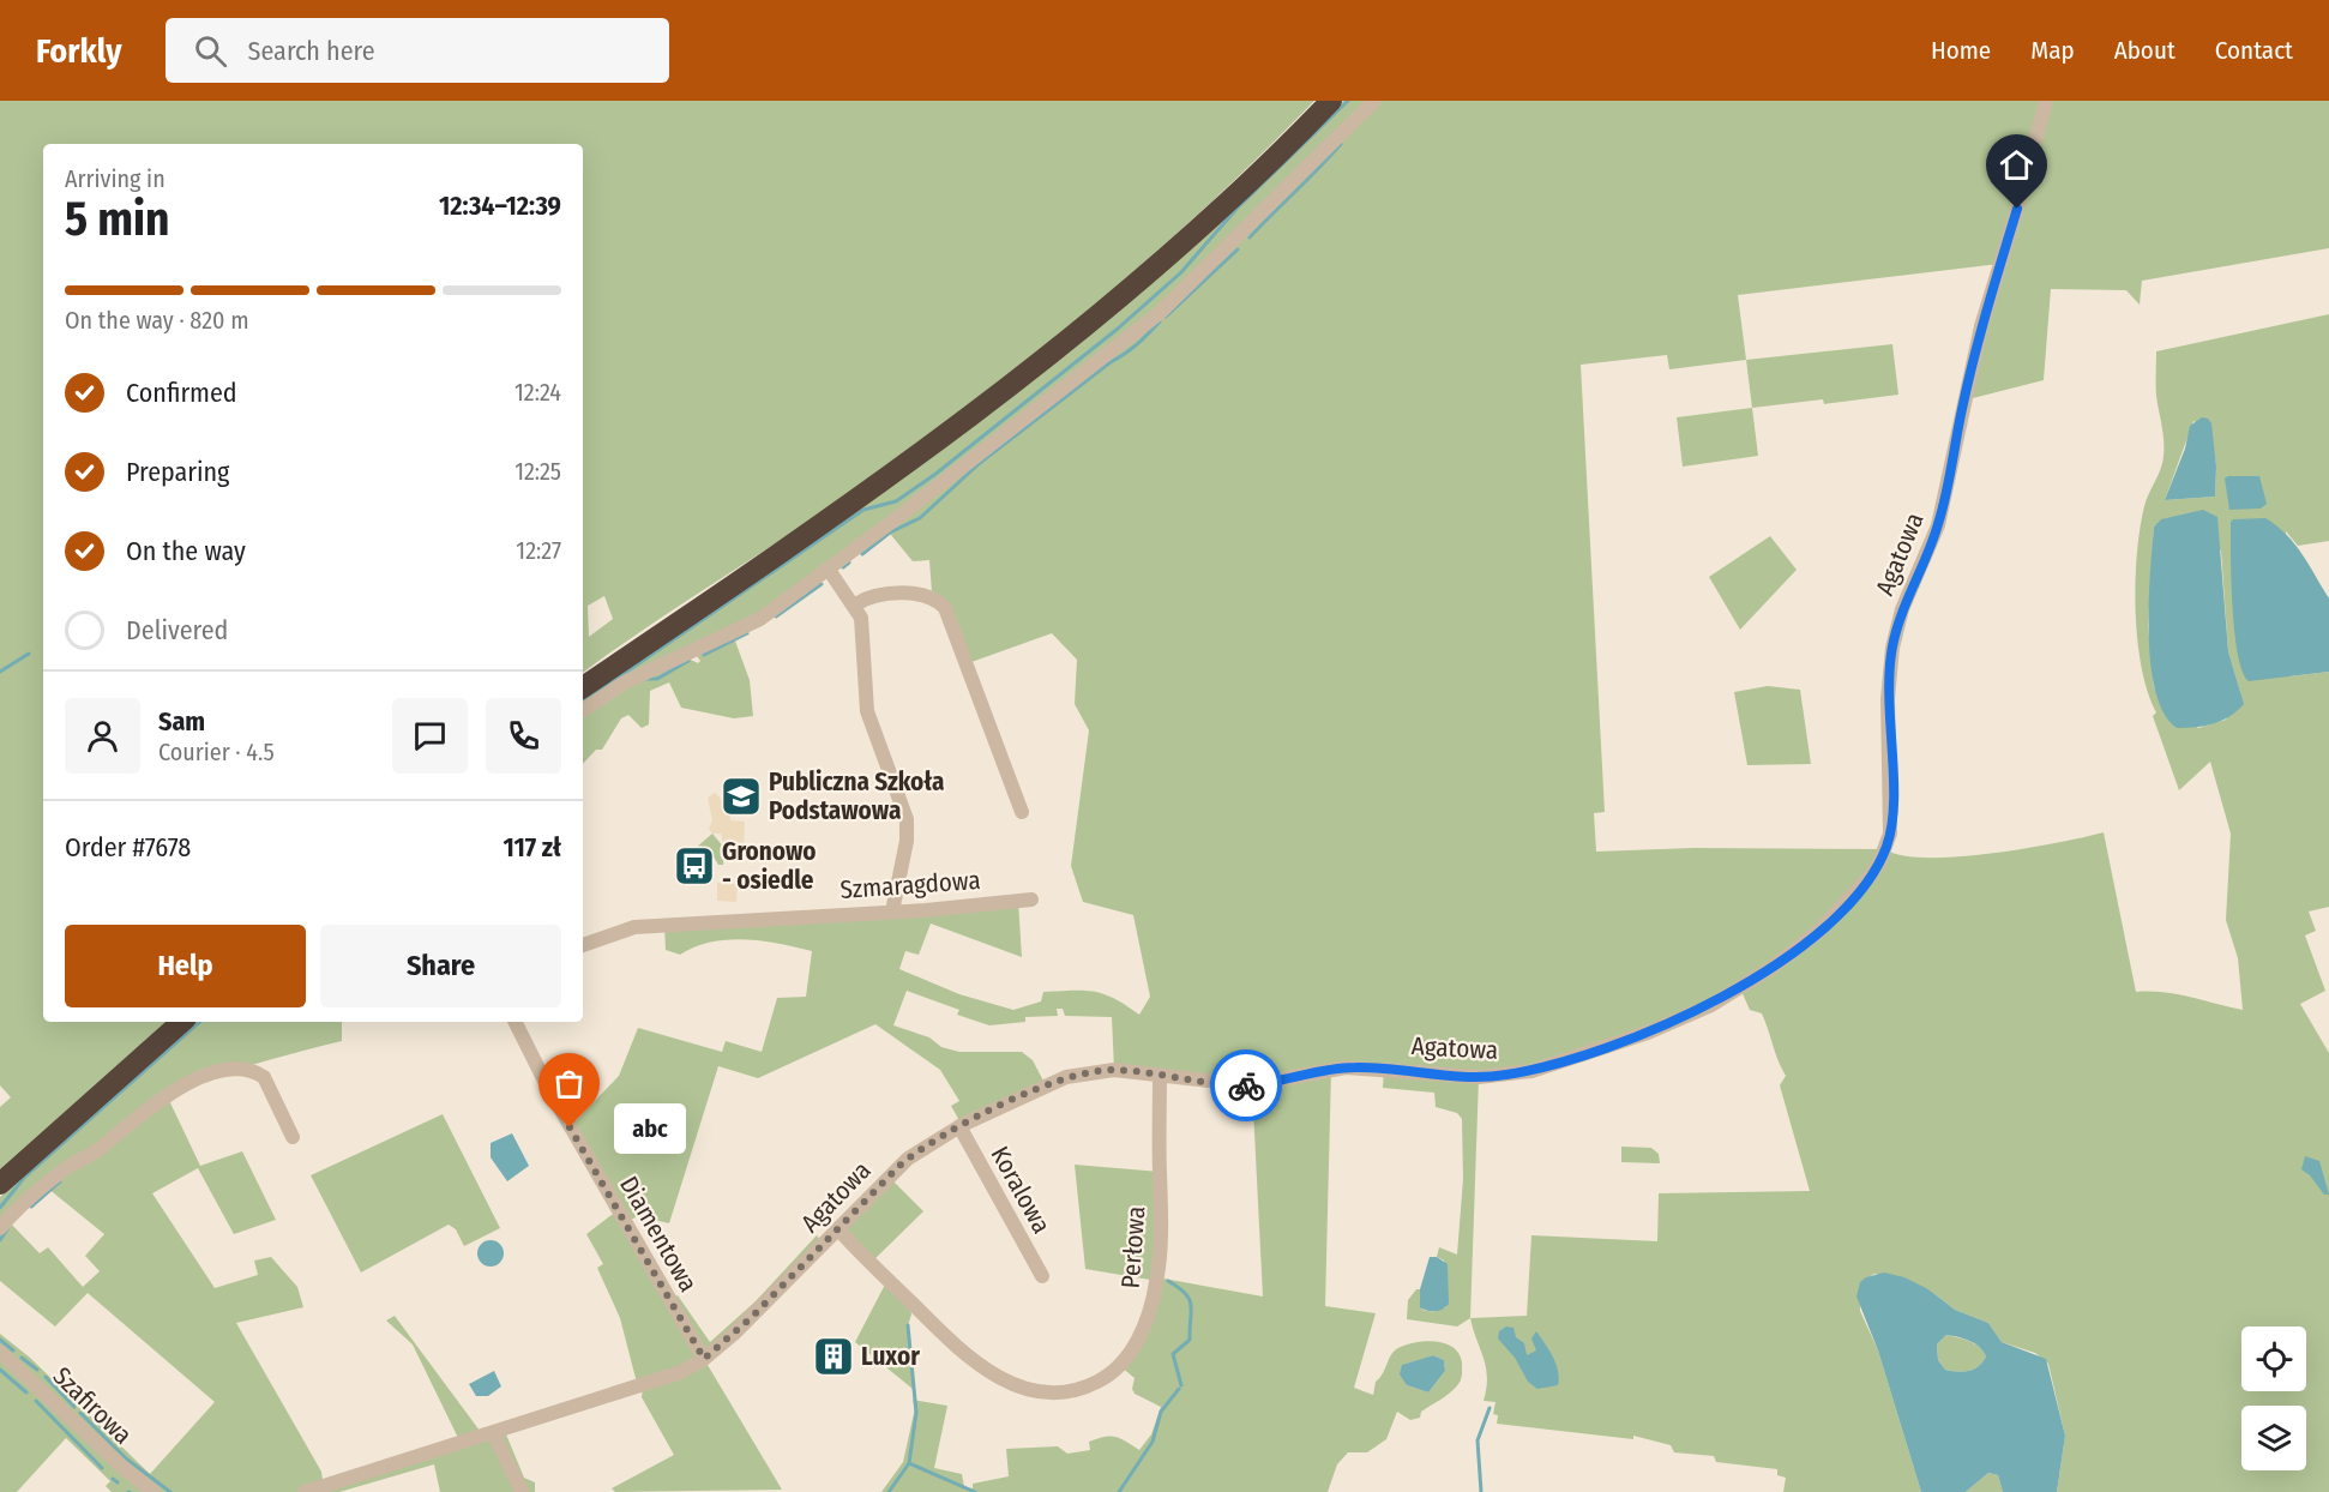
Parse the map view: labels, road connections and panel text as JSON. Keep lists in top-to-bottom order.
{
  "streets": {
    "street": [
      "Agatowa",
      "Szmaragdowa",
      "Koralowa",
      "Diamentowa",
      "Perłowa",
      "Szafirowa"
    ]
  },
  "crossings": [
    ["Agatowa", "Koralowa"],
    ["Agatowa", "Diamentowa"],
    ["Agatowa", "Perłowa"]
  ],
  "places": {
    "school or university": ["Publiczna Szkoła Podstawowa"],
    "bus stop": ["Gronowo - osiedle"],
    "other": ["abc"],
    "building": ["Luxor"]
  },
  "page": {
    "header": "Forkly",
    "search": "Search here",
    "nav": [
      "Home",
      "Map",
      "About",
      "Contact"
    ],
    "heading": ["5 min", "Arriving in", "12:34–12:39"],
    "panel": [
      "Sam",
      "Courier · 4.5",
      "Order #7678",
      "117 zł"
    ],
    "bar": "On the way · 820 m",
    "list": [
      ["Confirmed", "12:24"],
      ["Preparing", "12:25"],
      ["On the way", "12:27"],
      "Delivered"
    ],
    "buttons": ["Help", "Share"],
    "bubble": "abc"
  }
}
